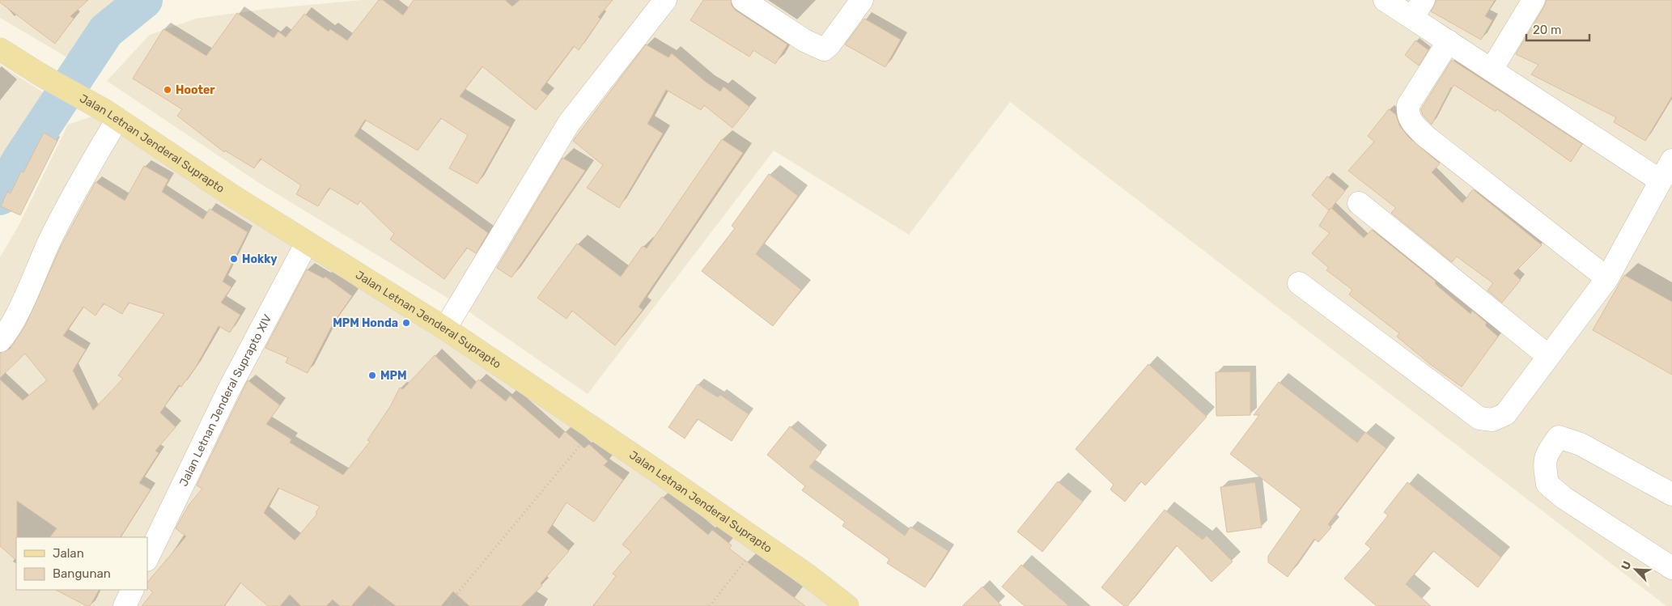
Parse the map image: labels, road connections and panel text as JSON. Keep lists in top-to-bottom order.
{
  "streets": {
    "main road": ["Jalan Letnan Jenderal Suprapto"],
    "street": ["Jalan Letnan Jenderal Suprapto XIV"]
  },
  "crossings": [
    ["Jalan Letnan Jenderal Suprapto", "Jalan Letnan Jenderal Suprapto XIV"]
  ],
  "places": [
    "Hooter",
    "Hokky",
    "MPM Honda",
    "MPM"
  ],
  "legend": ["Jalan", "Bangunan"],
  "scale_bar": "20 m",
  "north": "top left"
}
